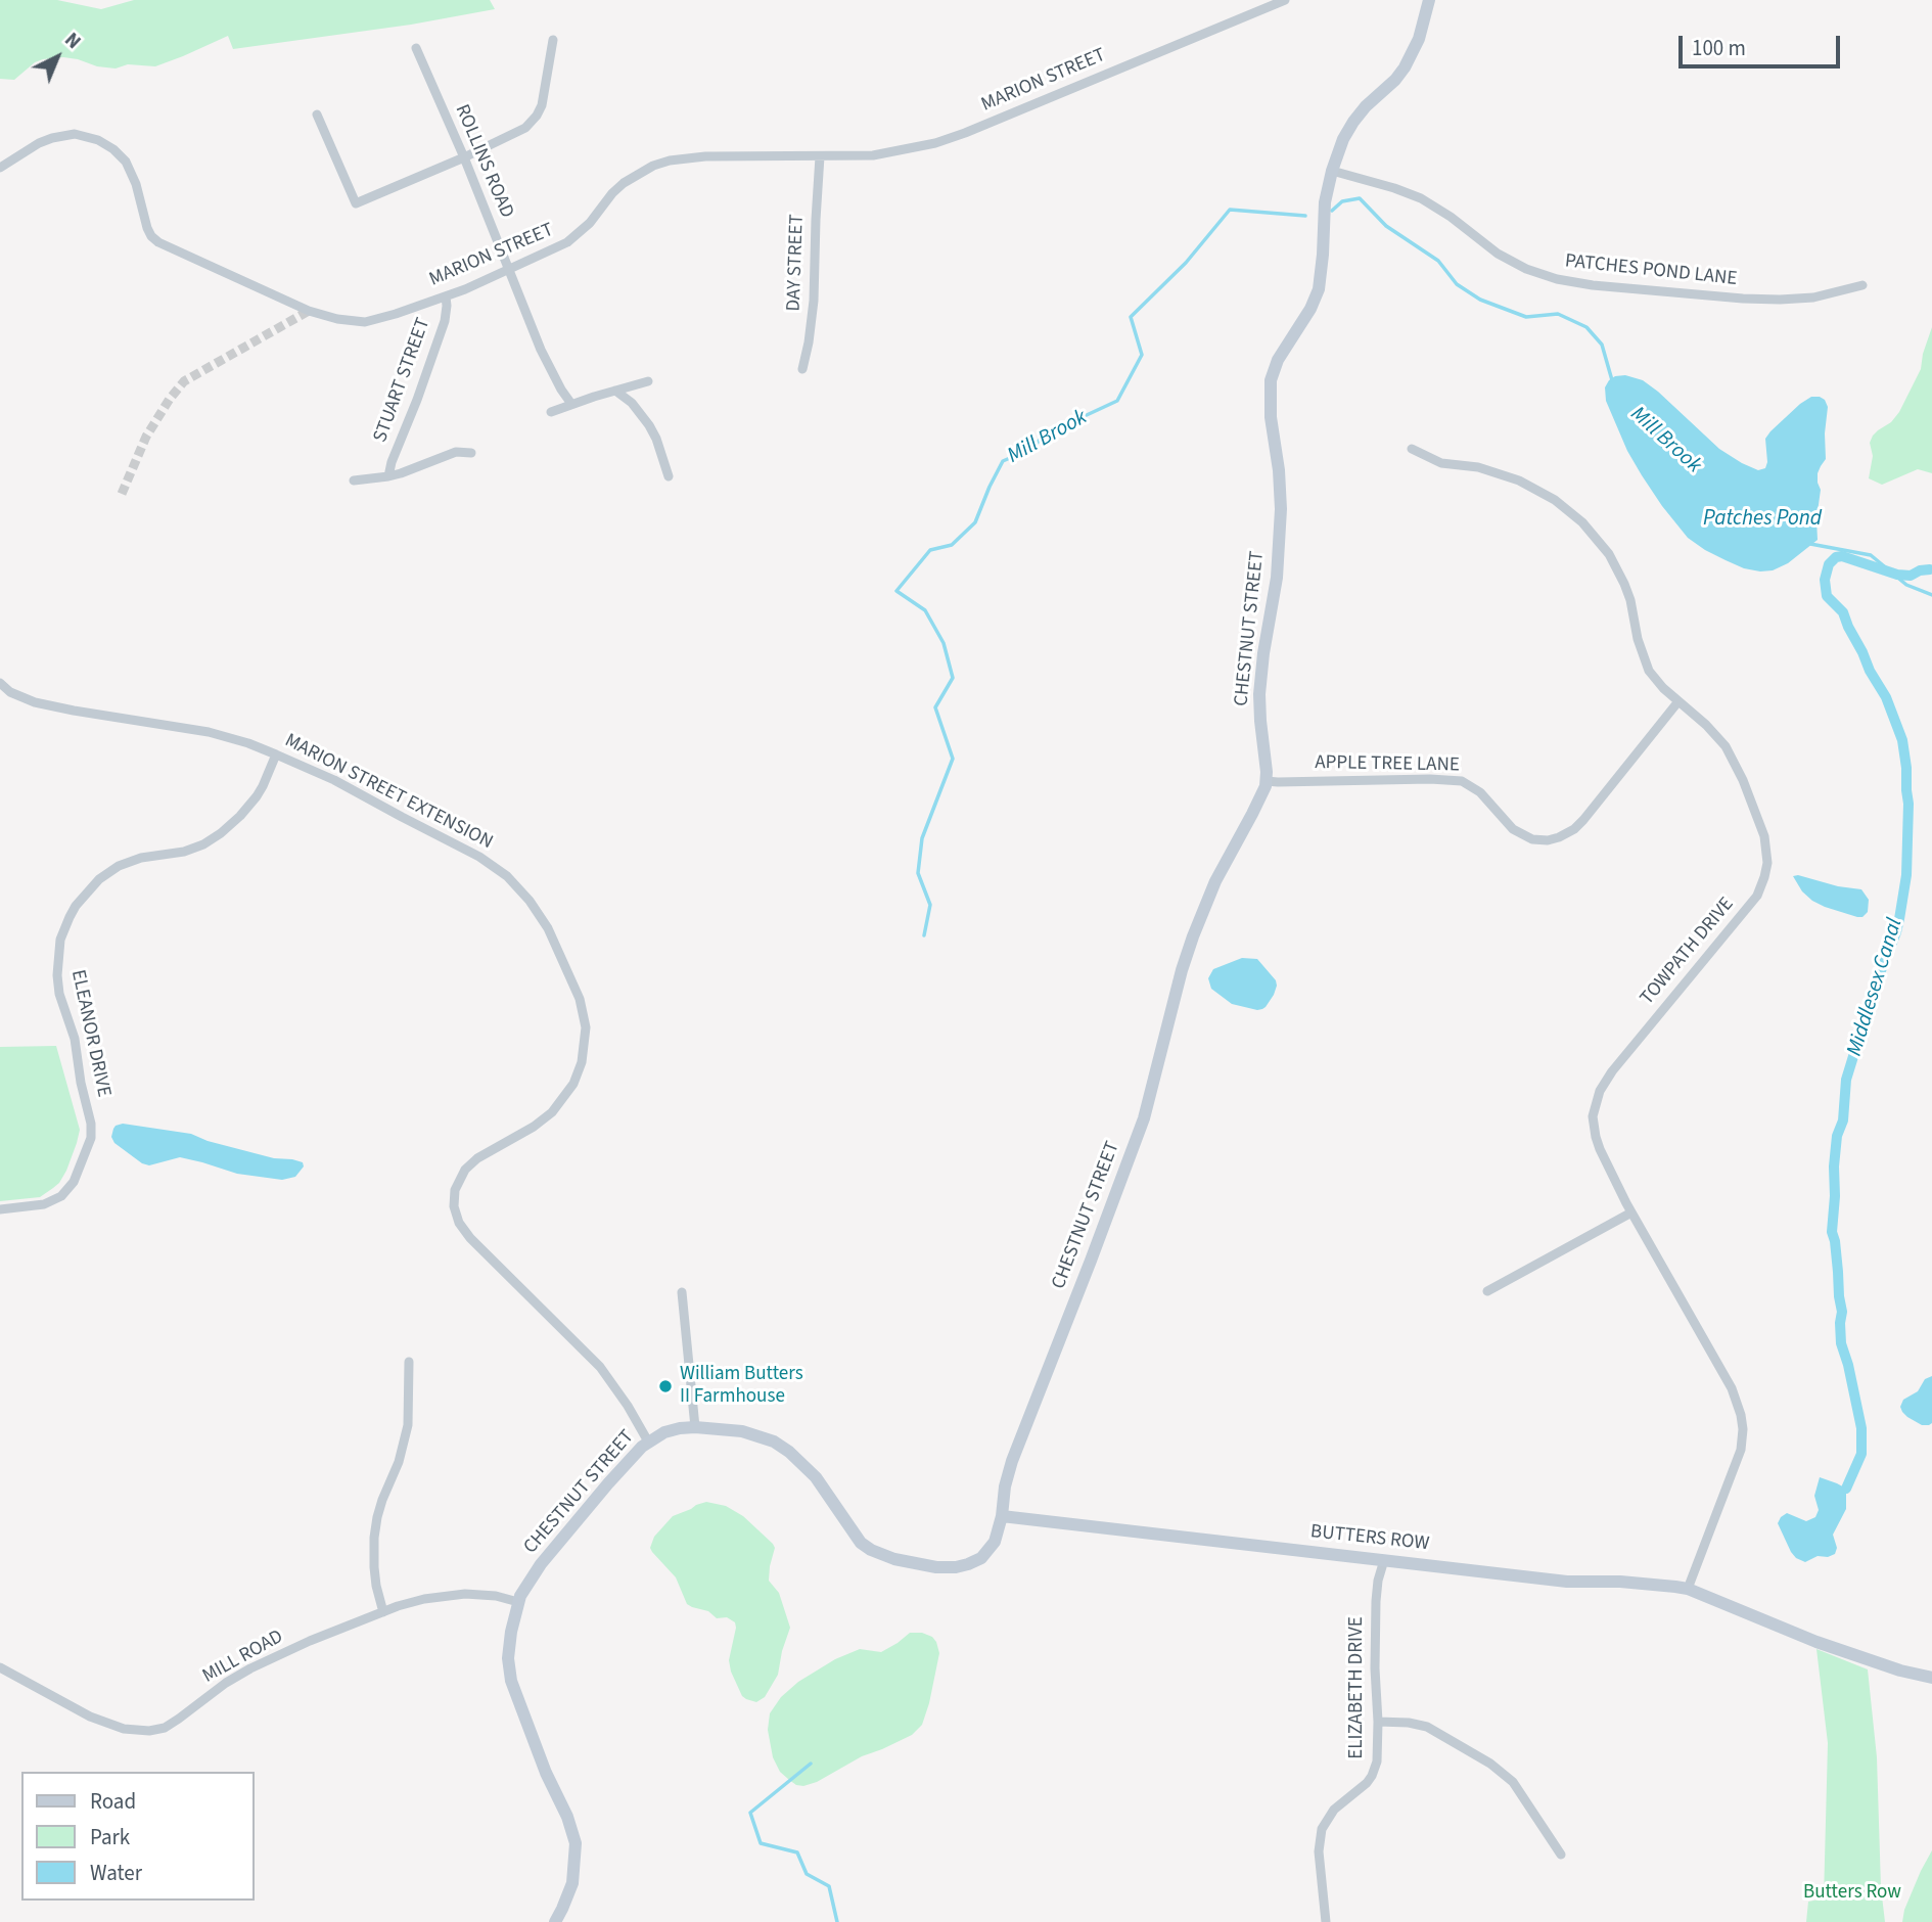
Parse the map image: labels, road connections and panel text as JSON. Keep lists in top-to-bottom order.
{
  "streets": {
    "street": [
      "MARION STREET",
      "ROLLINS ROAD",
      "DAY STREET",
      "PATCHES POND LANE",
      "STUART STREET",
      "CHESTNUT STREET",
      "APPLE TREE LANE",
      "MARION STREET EXTENSION",
      "TOWPATH DRIVE",
      "ELEANOR DRIVE",
      "BUTTERS ROW",
      "MILL ROAD",
      "ELIZABETH DRIVE"
    ]
  },
  "crossings": [
    ["MARION STREET", "ROLLINS ROAD"],
    ["MARION STREET", "DAY STREET"],
    ["MARION STREET", "STUART STREET"],
    ["PATCHES POND LANE", "CHESTNUT STREET"],
    ["CHESTNUT STREET", "APPLE TREE LANE"],
    ["CHESTNUT STREET", "MARION STREET EXTENSION"],
    ["CHESTNUT STREET", "BUTTERS ROW"],
    ["CHESTNUT STREET", "MILL ROAD"],
    ["APPLE TREE LANE", "TOWPATH DRIVE"],
    ["MARION STREET EXTENSION", "ELEANOR DRIVE"],
    ["TOWPATH DRIVE", "BUTTERS ROW"],
    ["BUTTERS ROW", "ELIZABETH DRIVE"]
  ],
  "water": ["Mill Brook", "Patches Pond", "Middlesex Canal"],
  "parks": ["Butters Row"],
  "places": ["William Butters II Farmhouse"],
  "legend": ["Road", "Park", "Water"],
  "scale_bar": "100 m",
  "north": "top right"
}
